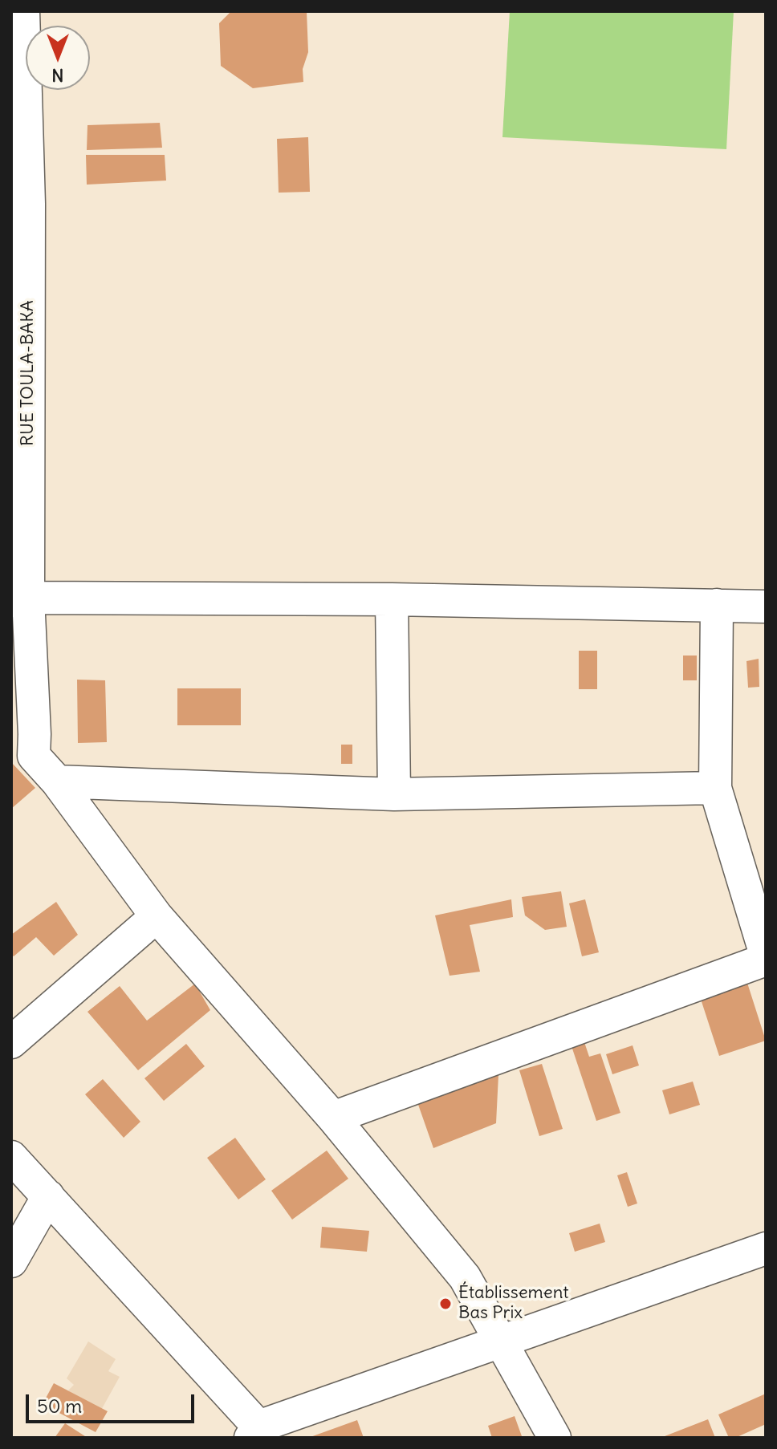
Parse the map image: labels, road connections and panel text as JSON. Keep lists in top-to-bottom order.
{
  "streets": {
    "street": ["RUE TOULA-BAKA"]
  },
  "places": ["Établissement Bas Prix"],
  "scale_bar": "50 m",
  "north": "bottom"
}
